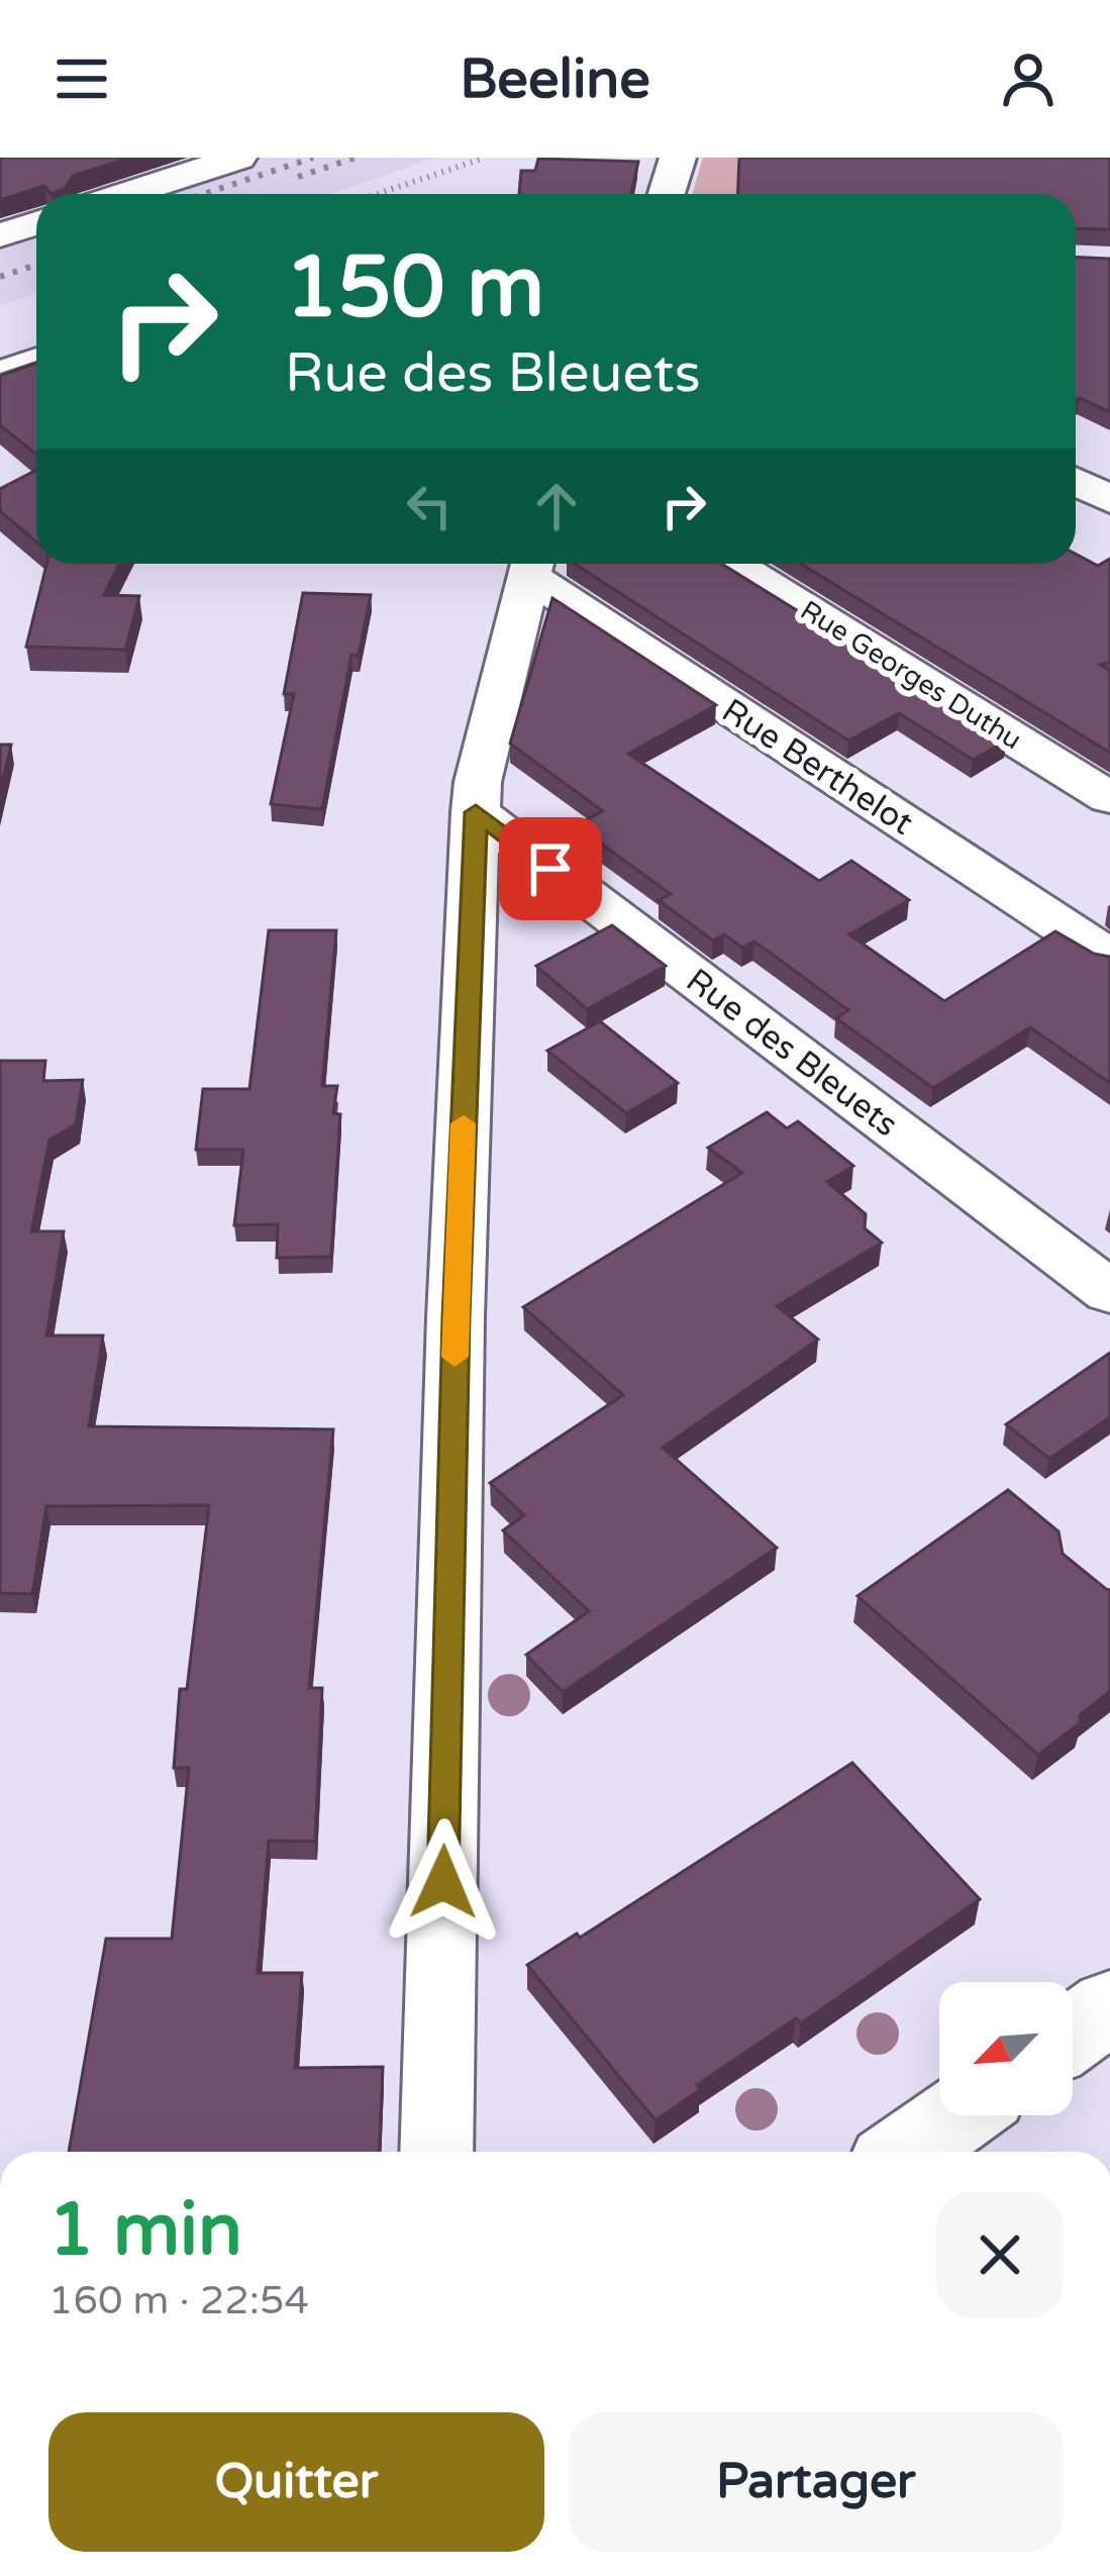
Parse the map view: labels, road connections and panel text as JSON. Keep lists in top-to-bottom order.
{
  "streets": {
    "street": ["Rue Georges Duthu", "Rue Berthelot", "Rue des Bleuets"]
  },
  "north": "bottom left",
  "page": {
    "header": "Beeline",
    "turn": ["150 m", "Rue des Bleuets"],
    "heading": ["1 min", "160 m · 22:54"],
    "buttons": ["Quitter", "Partager"]
  }
}
